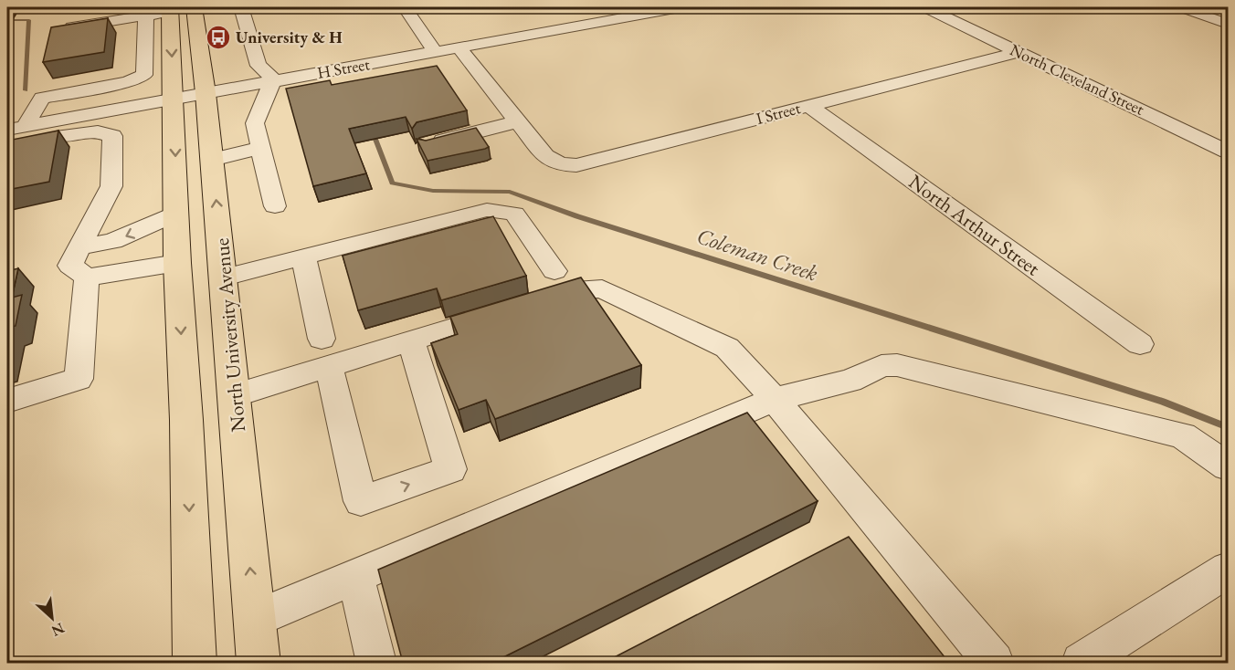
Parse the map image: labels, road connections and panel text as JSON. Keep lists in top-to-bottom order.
{
  "streets": {
    "main road": ["North University Avenue"],
    "street": [
      "H Street",
      "North Cleveland Street",
      "I Street",
      "North Arthur Street"
    ]
  },
  "crossings": [
    ["H Street", "North University Avenue"],
    ["North Cleveland Street", "I Street"],
    ["I Street", "North Arthur Street"]
  ],
  "water": ["Coleman Creek"],
  "places": {
    "bus stop": ["University & H"]
  },
  "north": "bottom right"
}
